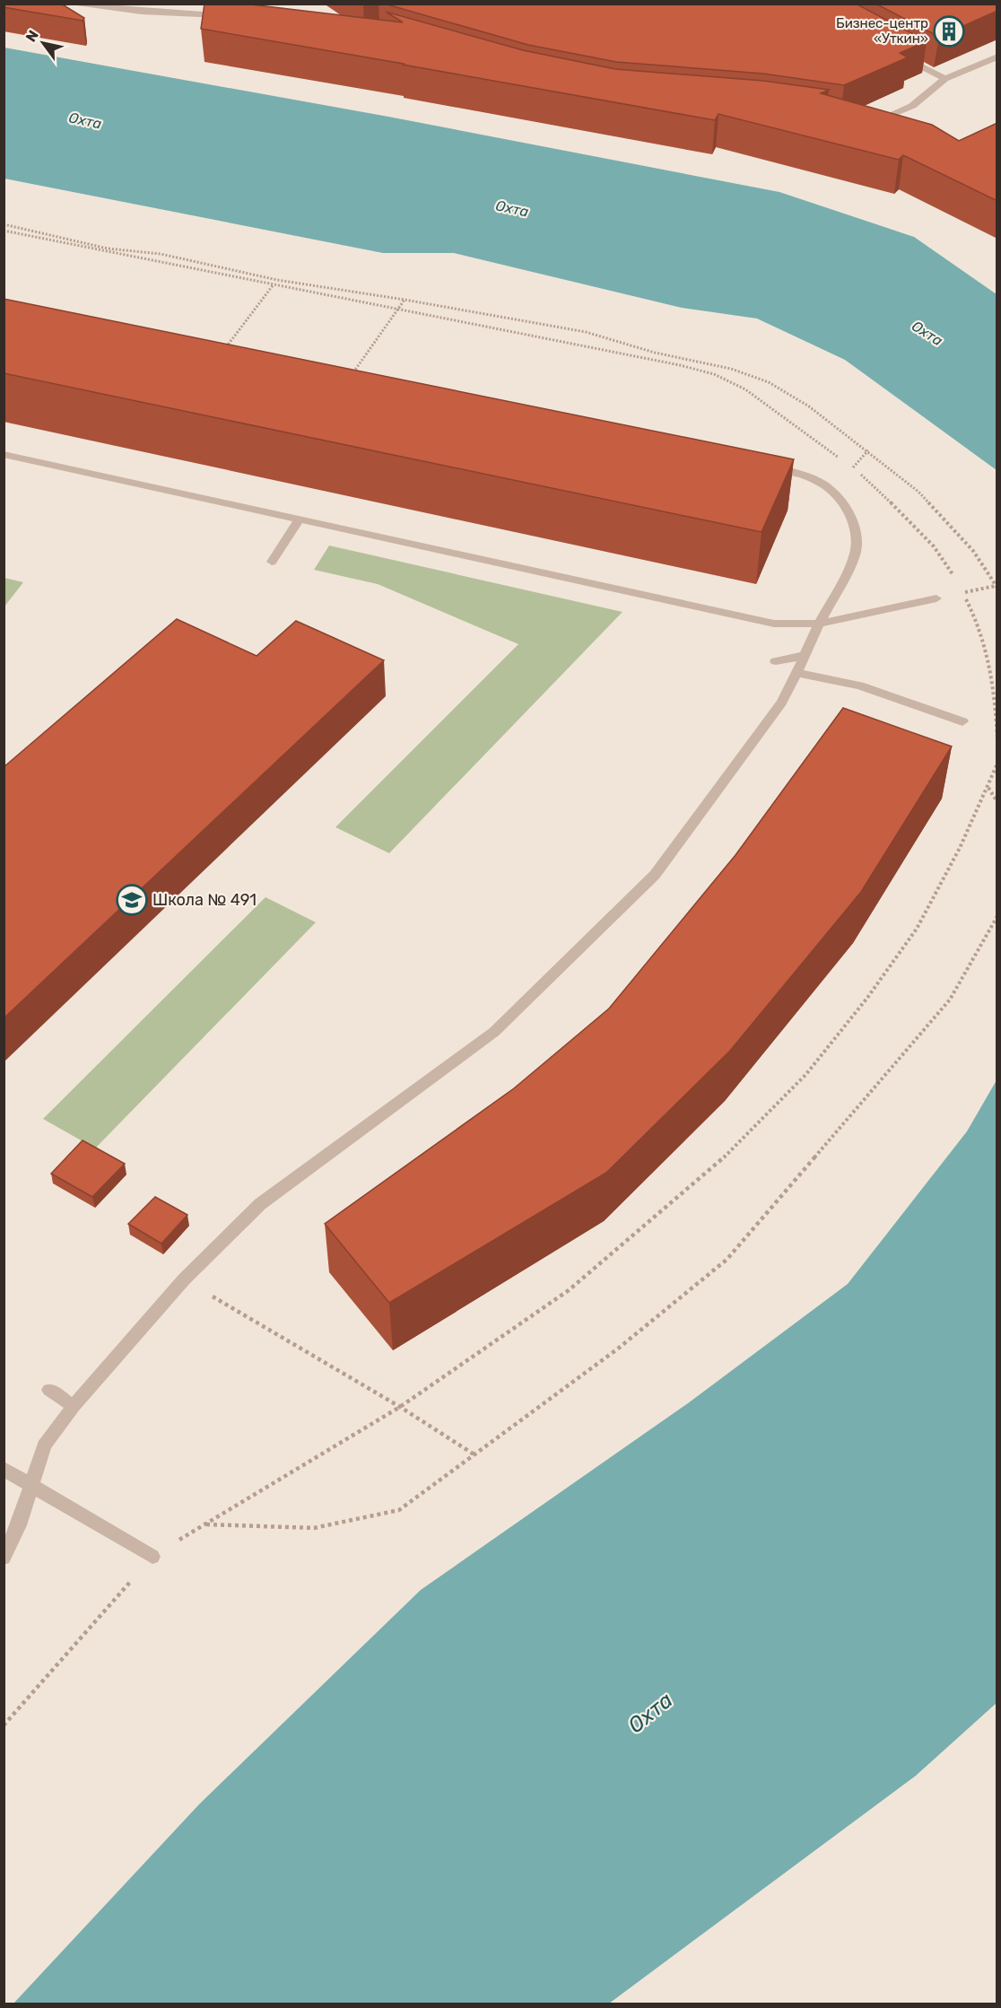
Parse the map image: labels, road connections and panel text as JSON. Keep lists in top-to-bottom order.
{
  "water": ["Охта"],
  "places": {
    "building": ["Бизнес-центр «Уткин»"],
    "school or university": ["Школа № 491"]
  },
  "north": "top left"
}
